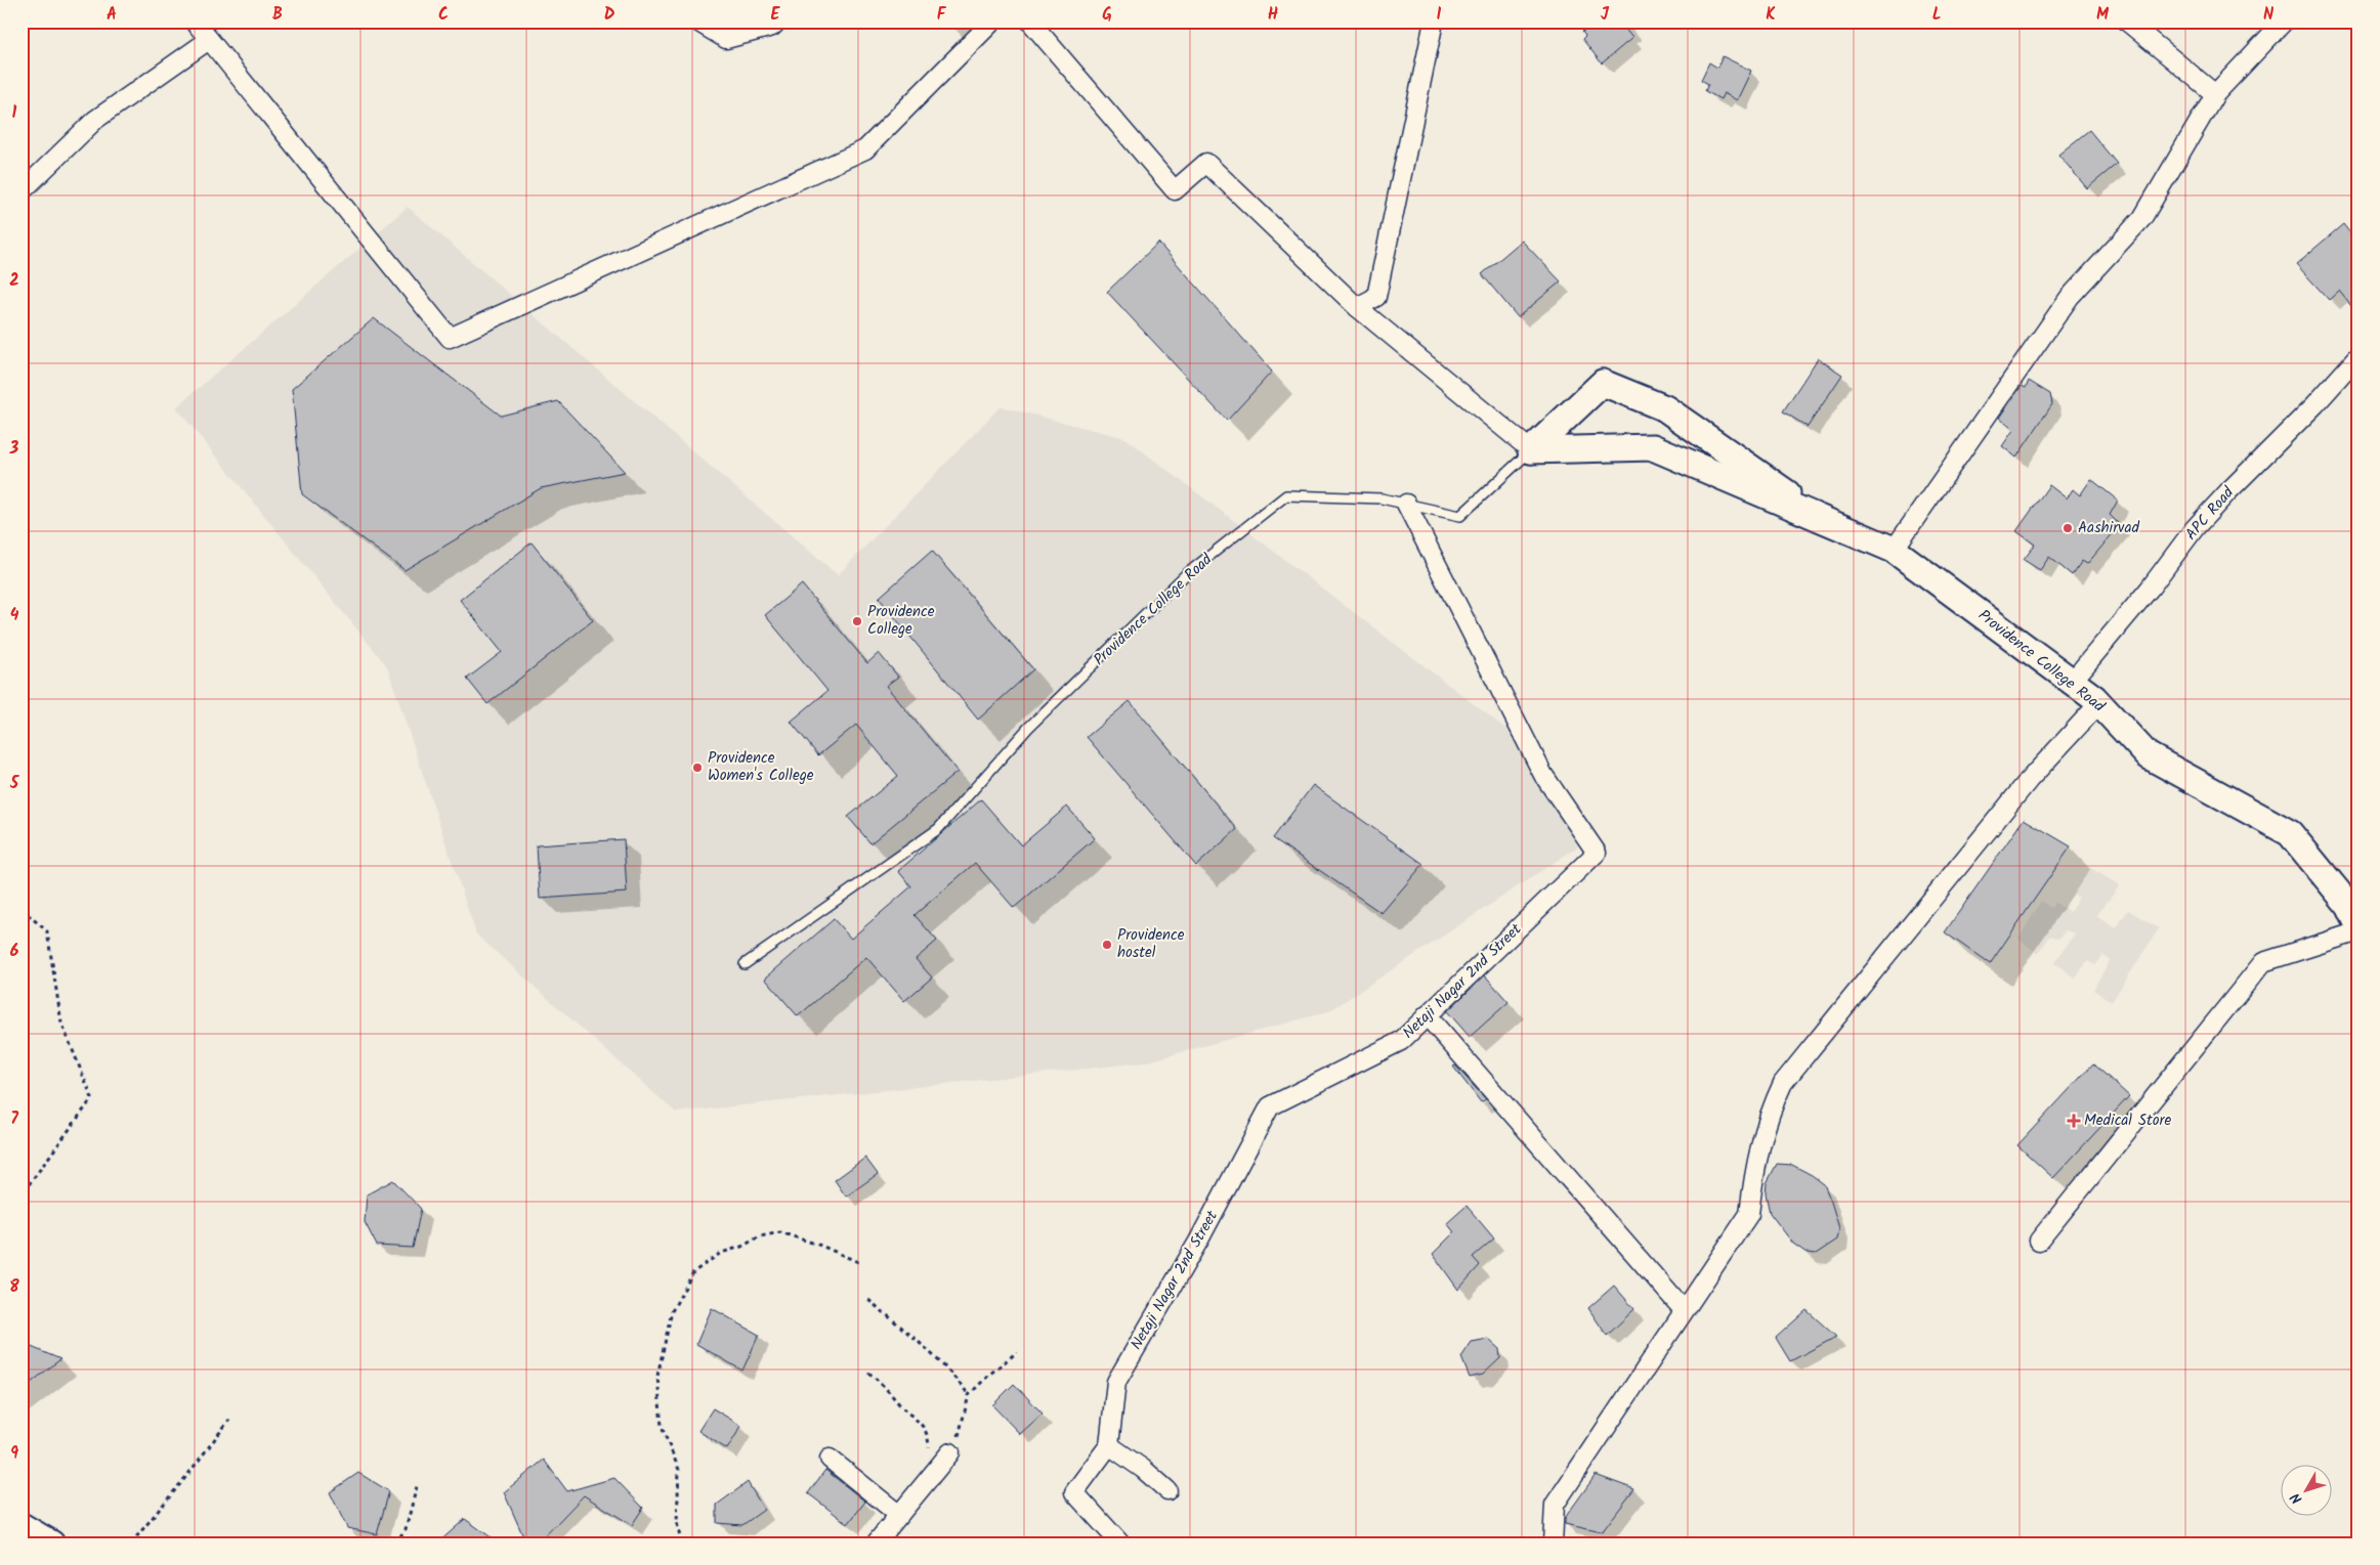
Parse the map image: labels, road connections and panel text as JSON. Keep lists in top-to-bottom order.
{
  "streets": {
    "street": ["APC Road", "Providence College Road", "Netaji Nagar 2nd Street"]
  },
  "crossings": [
    ["APC Road", "Providence College Road"],
    ["Providence College Road", "Netaji Nagar 2nd Street"]
  ],
  "places": {
    "other": [
      "Aashirvad",
      "Providence College",
      "Providence Women's College",
      "Providence hostel"
    ],
    "health": ["Medical Store"]
  },
  "north": "bottom left",
  "grid": {
    "columns": [
      "A",
      "B",
      "C",
      "D",
      "E",
      "F",
      "G",
      "H",
      "I",
      "J",
      "K",
      "L",
      "M",
      "N"
    ],
    "rows": [
      "1",
      "2",
      "3",
      "4",
      "5",
      "6",
      "7",
      "8",
      "9"
    ]
  }
}
